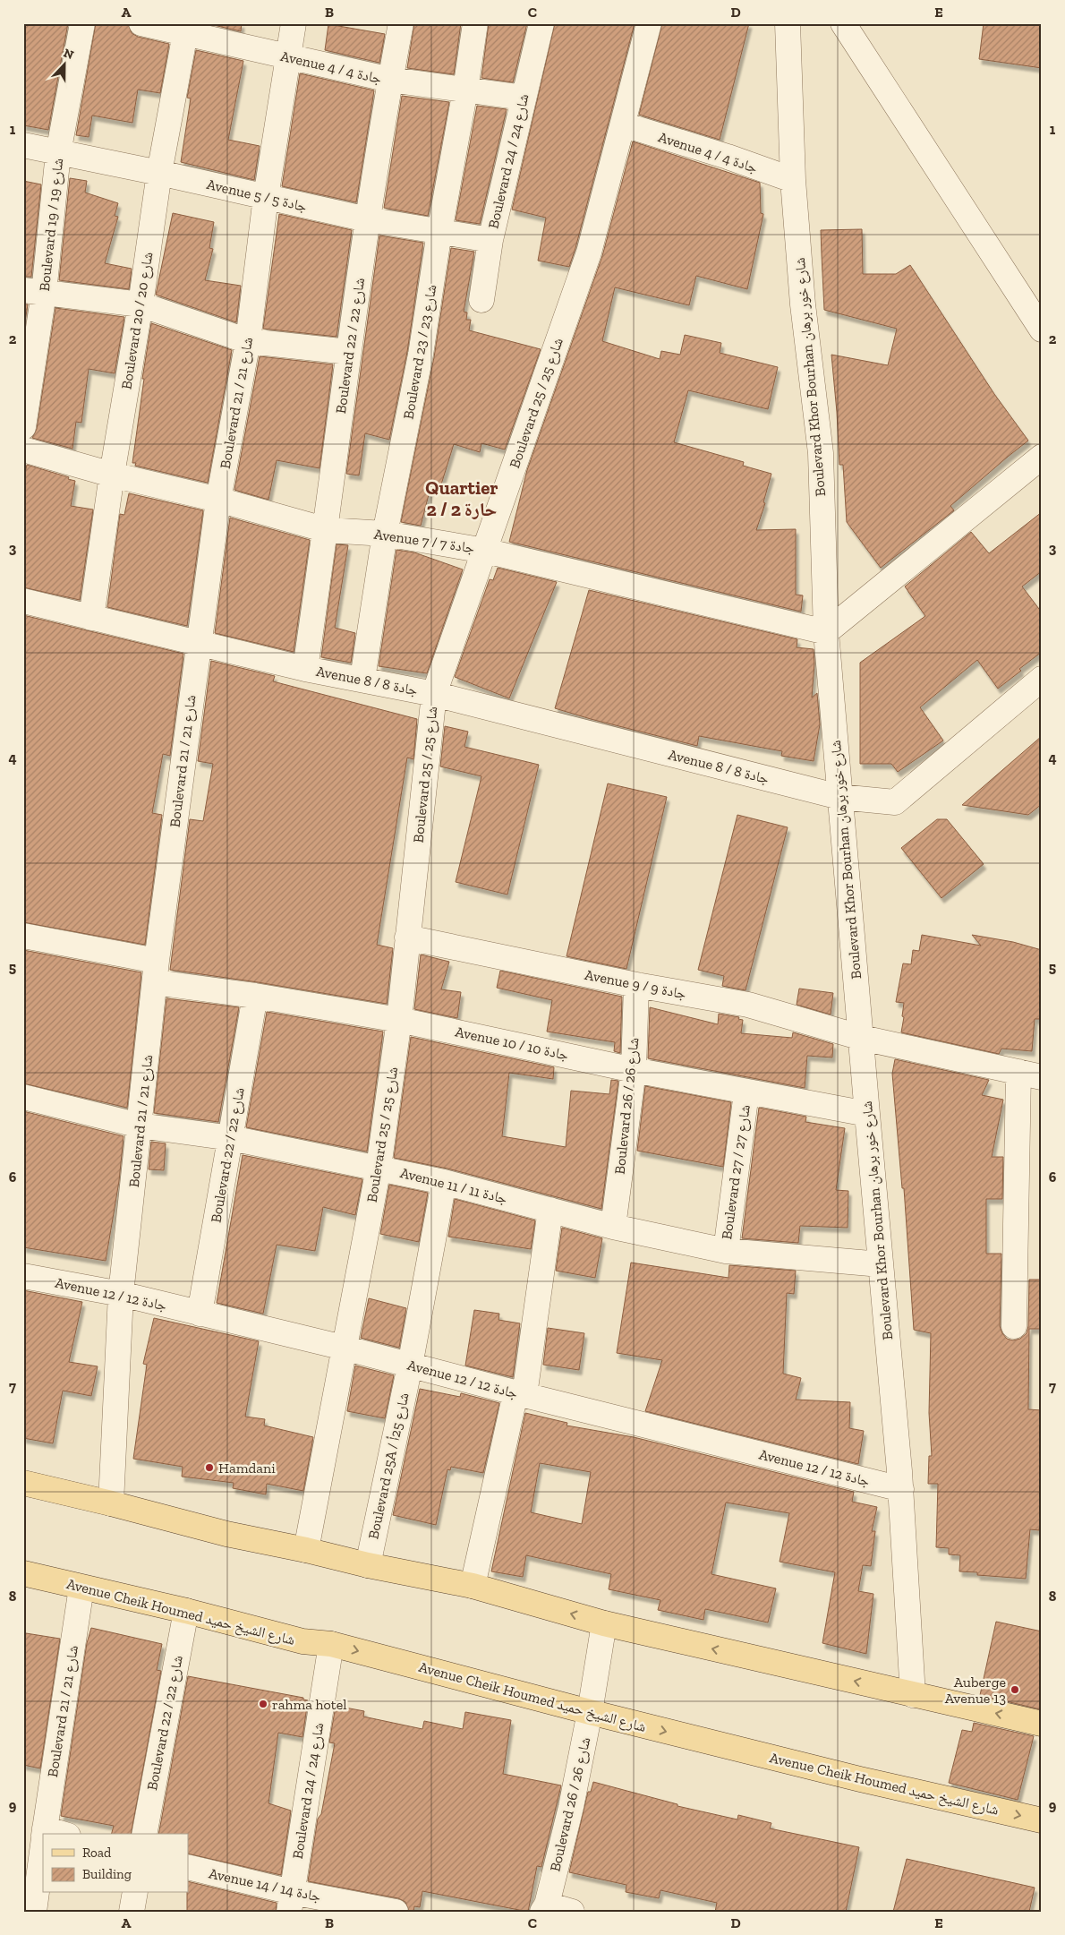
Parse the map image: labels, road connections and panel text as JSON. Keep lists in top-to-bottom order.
{
  "streets": {
    "main road": ["Avenue Cheik Houmed شارع الشيخ حميد"],
    "street": [
      "Avenue 4 / جادة 4",
      "Boulevard 24 / شارع 24",
      "Avenue 5 / جادة 5",
      "Boulevard 19 / شارع 19",
      "Boulevard 20 / شارع 20",
      "Boulevard 22 / شارع 22",
      "Boulevard 23 / شارع 23",
      "Boulevard Khor Bourhan شارع خور برهان",
      "Boulevard 21 / شارع 21",
      "Boulevard 25 / شارع 25",
      "Avenue 7 / جادة 7",
      "Avenue 8 / جادة 8",
      "Avenue 9 / جادة 9",
      "Avenue 10 / جادة 10",
      "Boulevard 26 / شارع 26",
      "Boulevard 27 / شارع 27",
      "Avenue 11 / جادة 11",
      "Avenue 12 / جادة 12",
      "Boulevard 25A / شارع 25أ",
      "Avenue 14 / جادة 14"
    ]
  },
  "crossings": [
    ["Avenue 4 / جادة 4", "Boulevard 24 / شارع 24"],
    ["Avenue 4 / جادة 4", "Boulevard 20 / شارع 20"],
    ["Avenue 4 / جادة 4", "Boulevard 22 / شارع 22"],
    ["Avenue 4 / جادة 4", "Boulevard 23 / شارع 23"],
    ["Avenue 4 / جادة 4", "Boulevard Khor Bourhan شارع خور برهان"],
    ["Avenue 4 / جادة 4", "Boulevard 21 / شارع 21"],
    ["Avenue 4 / جادة 4", "Boulevard 25 / شارع 25"],
    ["Boulevard 24 / شارع 24", "Avenue 5 / جادة 5"],
    ["Boulevard 24 / شارع 24", "Avenue Cheik Houmed شارع الشيخ حميد"],
    ["Boulevard 24 / شارع 24", "Avenue 14 / جادة 14"],
    ["Avenue 5 / جادة 5", "Boulevard 19 / شارع 19"],
    ["Avenue 5 / جادة 5", "Boulevard 20 / شارع 20"],
    ["Avenue 5 / جادة 5", "Boulevard 22 / شارع 22"],
    ["Avenue 5 / جادة 5", "Boulevard 23 / شارع 23"],
    ["Avenue 5 / جادة 5", "Boulevard 21 / شارع 21"],
    ["Boulevard 20 / شارع 20", "Avenue 7 / جادة 7"],
    ["Boulevard 20 / شارع 20", "Avenue 8 / جادة 8"],
    ["Boulevard 22 / شارع 22", "Avenue 7 / جادة 7"],
    ["Boulevard 22 / شارع 22", "Avenue 8 / جادة 8"],
    ["Boulevard 22 / شارع 22", "Avenue 10 / جادة 10"],
    ["Boulevard 22 / شارع 22", "Avenue 11 / جادة 11"],
    ["Boulevard 22 / شارع 22", "Avenue 12 / جادة 12"],
    ["Boulevard 22 / شارع 22", "Avenue Cheik Houmed شارع الشيخ حميد"],
    ["Boulevard 23 / شارع 23", "Avenue 7 / جادة 7"],
    ["Boulevard 23 / شارع 23", "Avenue 8 / جادة 8"],
    ["Boulevard Khor Bourhan شارع خور برهان", "Avenue 7 / جادة 7"],
    ["Boulevard Khor Bourhan شارع خور برهان", "Avenue 8 / جادة 8"],
    ["Boulevard Khor Bourhan شارع خور برهان", "Avenue 9 / جادة 9"],
    ["Boulevard Khor Bourhan شارع خور برهان", "Avenue 10 / جادة 10"],
    ["Boulevard Khor Bourhan شارع خور برهان", "Avenue 11 / جادة 11"],
    ["Boulevard Khor Bourhan شارع خور برهان", "Avenue 12 / جادة 12"],
    ["Boulevard 21 / شارع 21", "Avenue 7 / جادة 7"],
    ["Boulevard 21 / شارع 21", "Avenue 8 / جادة 8"],
    ["Boulevard 21 / شارع 21", "Avenue 10 / جادة 10"],
    ["Boulevard 21 / شارع 21", "Avenue 11 / جادة 11"],
    ["Boulevard 21 / شارع 21", "Avenue 12 / جادة 12"],
    ["Boulevard 21 / شارع 21", "Avenue Cheik Houmed شارع الشيخ حميد"],
    ["Boulevard 25 / شارع 25", "Avenue 7 / جادة 7"],
    ["Boulevard 25 / شارع 25", "Avenue 8 / جادة 8"],
    ["Boulevard 25 / شارع 25", "Avenue 9 / جادة 9"],
    ["Boulevard 25 / شارع 25", "Avenue 10 / جادة 10"],
    ["Boulevard 25 / شارع 25", "Avenue 11 / جادة 11"],
    ["Boulevard 25 / شارع 25", "Avenue 12 / جادة 12"],
    ["Avenue 9 / جادة 9", "Boulevard 26 / شارع 26"],
    ["Avenue 10 / جادة 10", "Boulevard 26 / شارع 26"],
    ["Avenue 10 / جادة 10", "Boulevard 27 / شارع 27"],
    ["Boulevard 26 / شارع 26", "Avenue 11 / جادة 11"],
    ["Boulevard 26 / شارع 26", "Avenue Cheik Houmed شارع الشيخ حميد"],
    ["Boulevard 27 / شارع 27", "Avenue 11 / جادة 11"],
    ["Avenue 11 / جادة 11", "Boulevard 25A / شارع 25أ"],
    ["Avenue 12 / جادة 12", "Boulevard 25A / شارع 25أ"]
  ],
  "districts": ["Quartier 2 / حارة 2"],
  "places": ["Hamdani", "Auberge Avenue 13", "rahma hotel"],
  "legend": ["Road", "Building"],
  "north": "top",
  "grid": {
    "columns": [
      "A",
      "B",
      "C",
      "D",
      "E"
    ],
    "rows": [
      "1",
      "2",
      "3",
      "4",
      "5",
      "6",
      "7",
      "8",
      "9"
    ]
  }
}
